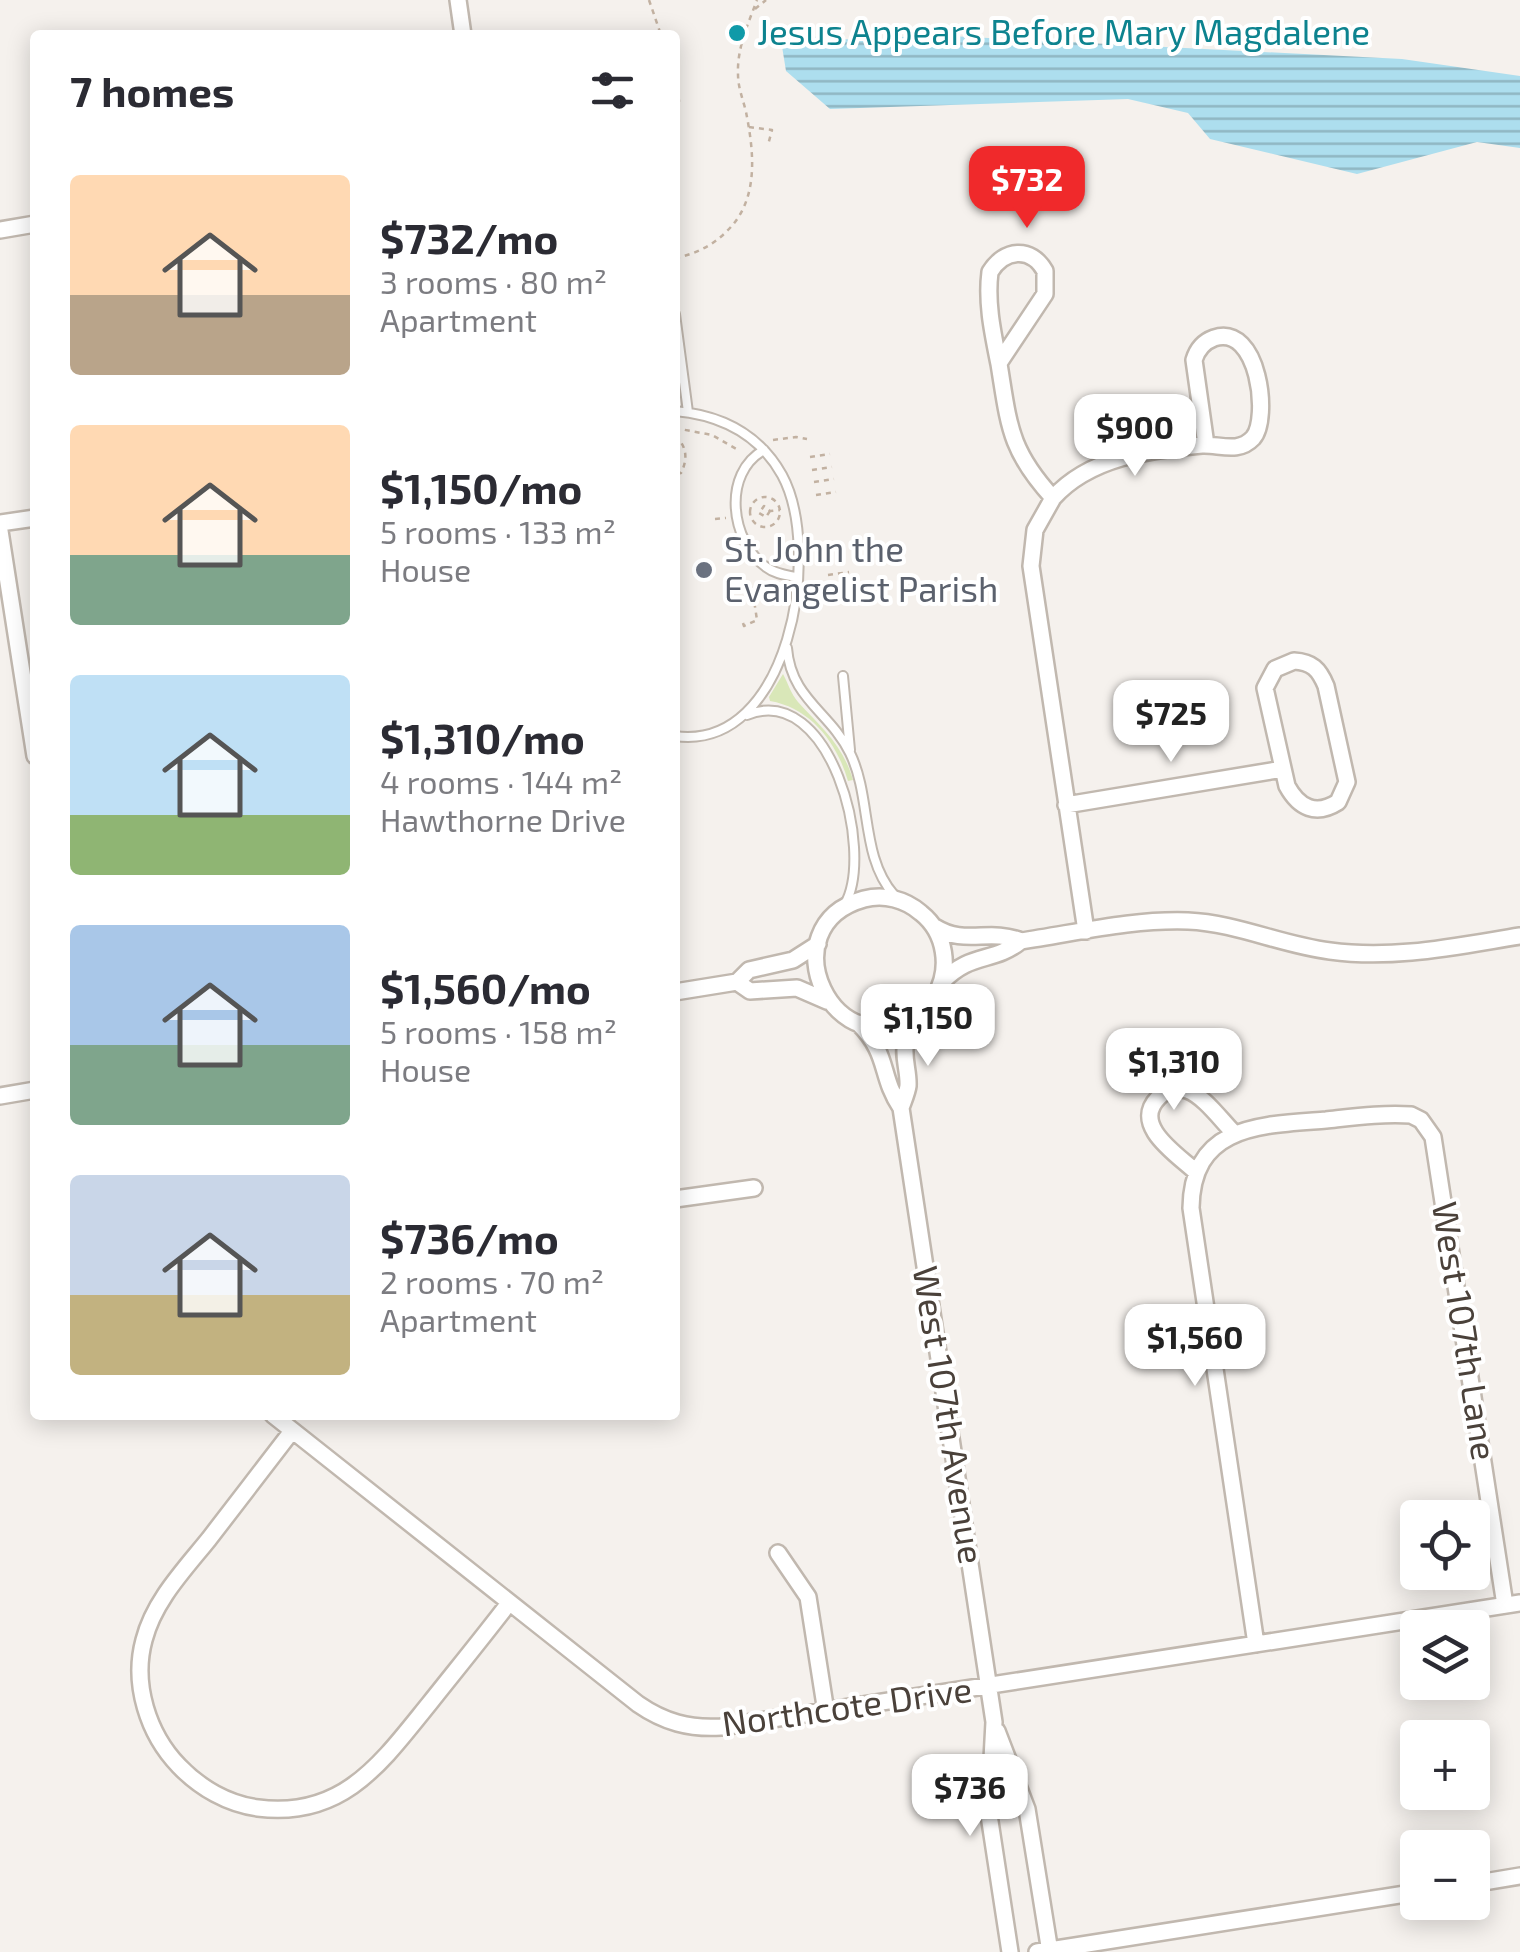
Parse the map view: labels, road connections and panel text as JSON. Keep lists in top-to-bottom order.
{
  "streets": {
    "street": ["West 107th Lane", "West 107th Avenue", "Northcote Drive"]
  },
  "crossings": [
    ["West 107th Lane", "Northcote Drive"],
    ["West 107th Avenue", "Northcote Drive"]
  ],
  "places": ["Jesus Appears Before Mary Magdalene", "St. John the Evangelist Parish"],
  "page": {
    "heading": "7 homes",
    "price": [
      "$732",
      "$900",
      "$725",
      "$1,150",
      "$1,310",
      "$1,560",
      "$736"
    ],
    "list": [
      {
        "name": "$732/mo",
        "note": "3 rooms · 80 m² · Apartment"
      },
      {
        "name": "$1,150/mo",
        "note": "5 rooms · 133 m² · House"
      },
      {
        "name": "$1,310/mo",
        "note": "4 rooms · 144 m² · Hawthorne Drive"
      },
      {
        "name": "$1,560/mo",
        "note": "5 rooms · 158 m² · House"
      },
      {
        "name": "$736/mo",
        "note": "2 rooms · 70 m² · Apartment"
      }
    ],
    "map_buttons": ["+", "−"]
  }
}
